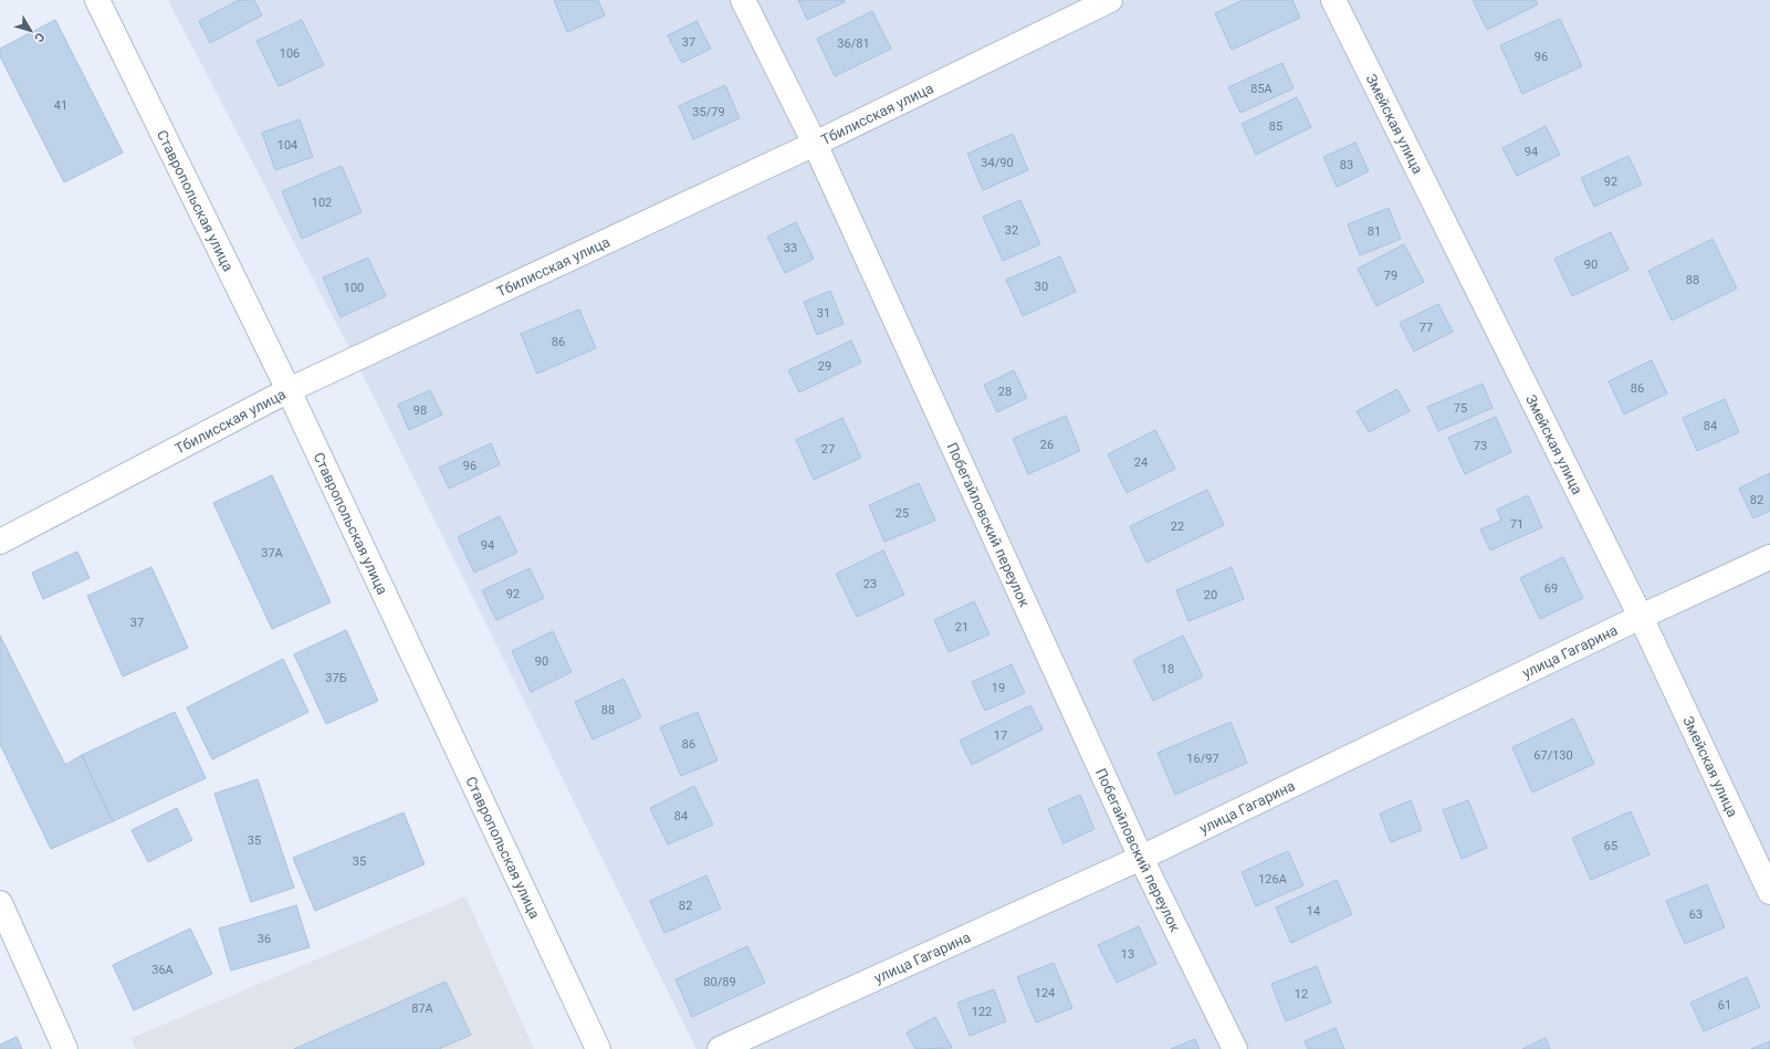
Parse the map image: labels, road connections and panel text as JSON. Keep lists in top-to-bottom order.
{
  "streets": {
    "street": [
      "Тбилисская улица",
      "Змейская улица",
      "Ставропольская улица",
      "Побегайловский переулок",
      "улица Гагарина"
    ]
  },
  "crossings": [
    ["Тбилисская улица", "Ставропольская улица"],
    ["Тбилисская улица", "Побегайловский переулок"],
    ["Змейская улица", "улица Гагарина"],
    ["Побегайловский переулок", "улица Гагарина"]
  ],
  "house_numbers": [
    "37",
    "36/81",
    "106",
    "96",
    "85А",
    "41",
    "35/79",
    "85",
    "104",
    "94",
    "34/90",
    "83",
    "92",
    "102",
    "32",
    "81",
    "33",
    "90",
    "79",
    "88",
    "30",
    "100",
    "31",
    "77",
    "86",
    "29",
    "86",
    "28",
    "75",
    "98",
    "84",
    "26",
    "73",
    "27",
    "24",
    "96",
    "82",
    "25",
    "71",
    "22",
    "94",
    "37А",
    "23",
    "69",
    "92",
    "20",
    "37",
    "21",
    "90",
    "18",
    "37Б",
    "19",
    "88",
    "17",
    "86",
    "67/130",
    "16/97",
    "84",
    "35",
    "65",
    "35",
    "126А",
    "82",
    "14",
    "63",
    "36",
    "13",
    "36А",
    "80/89",
    "124",
    "12",
    "61",
    "87А",
    "122"
  ],
  "north": "bottom right"
}
